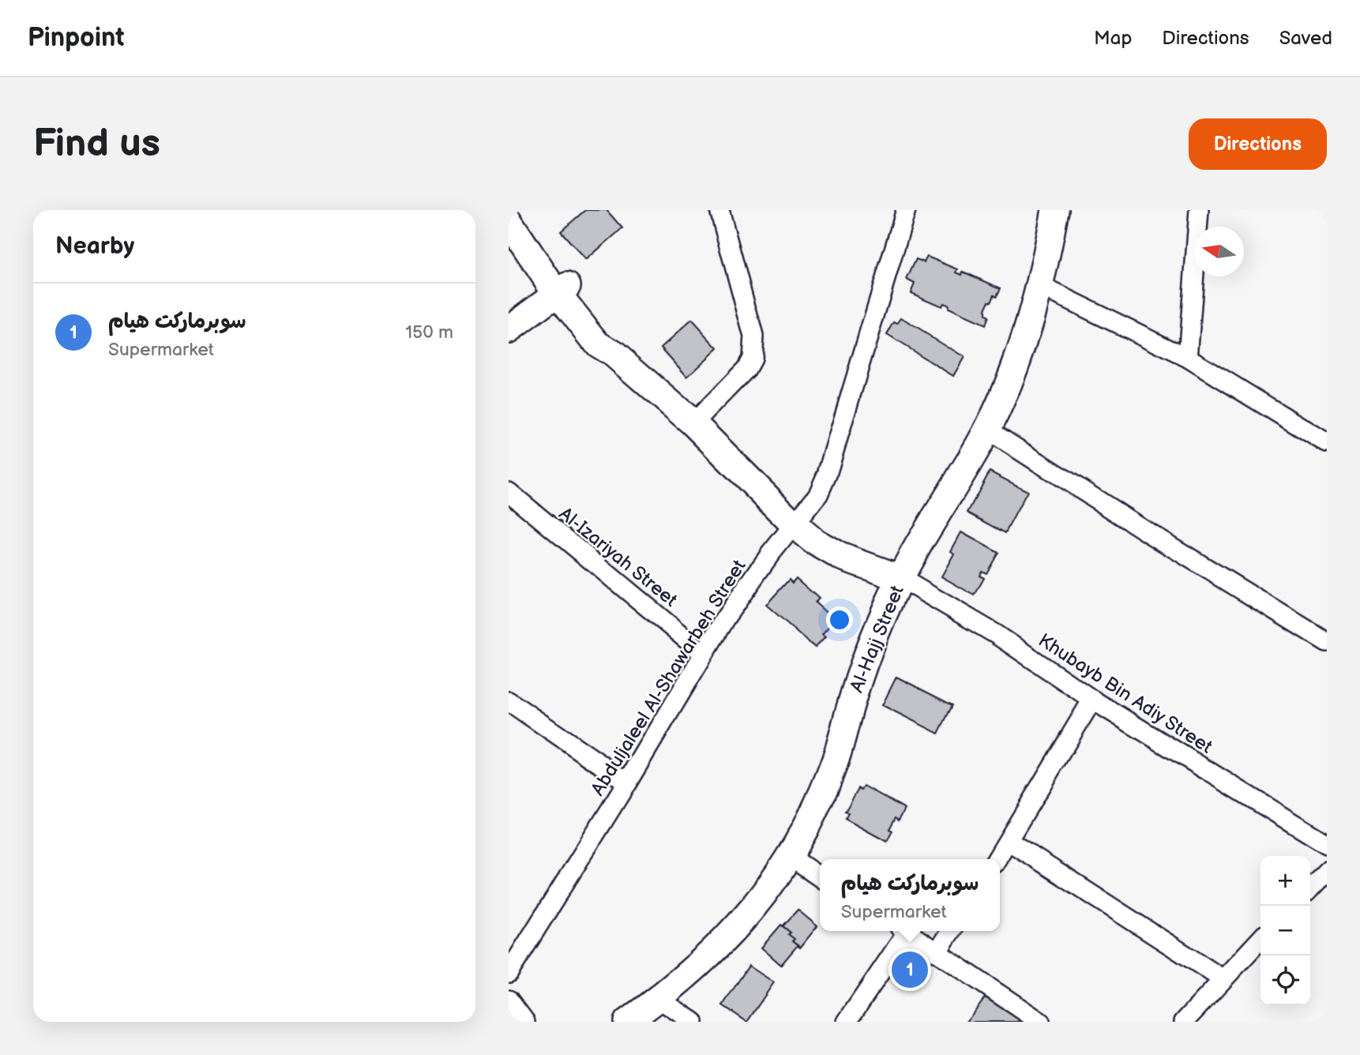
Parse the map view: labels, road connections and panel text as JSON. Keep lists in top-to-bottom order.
{
  "streets": {
    "street": [
      "Al-Izariyah Street",
      "Al-Hajj Street",
      "Abduljaleel Al-Shawarbeh Street",
      "Khubayb Bin Adiy Street"
    ]
  },
  "crossings": [
    ["Al-Izariyah Street", "Abduljaleel Al-Shawarbeh Street"],
    ["Al-Hajj Street", "Khubayb Bin Adiy Street"]
  ],
  "north": "left",
  "page": {
    "header": "Pinpoint",
    "nav": ["Map", "Directions", "Saved"],
    "buttons": "Directions",
    "title": "Find us",
    "heading": "Nearby",
    "list": [
      {
        "mark": "1",
        "name": "سوبرماركت هيام",
        "note": "Supermarket",
        "value": "150 m"
      }
    ],
    "map_buttons": ["+", "−"],
    "popup": ["سوبرماركت هيام", "Supermarket"],
    "pins": "1"
  }
}
